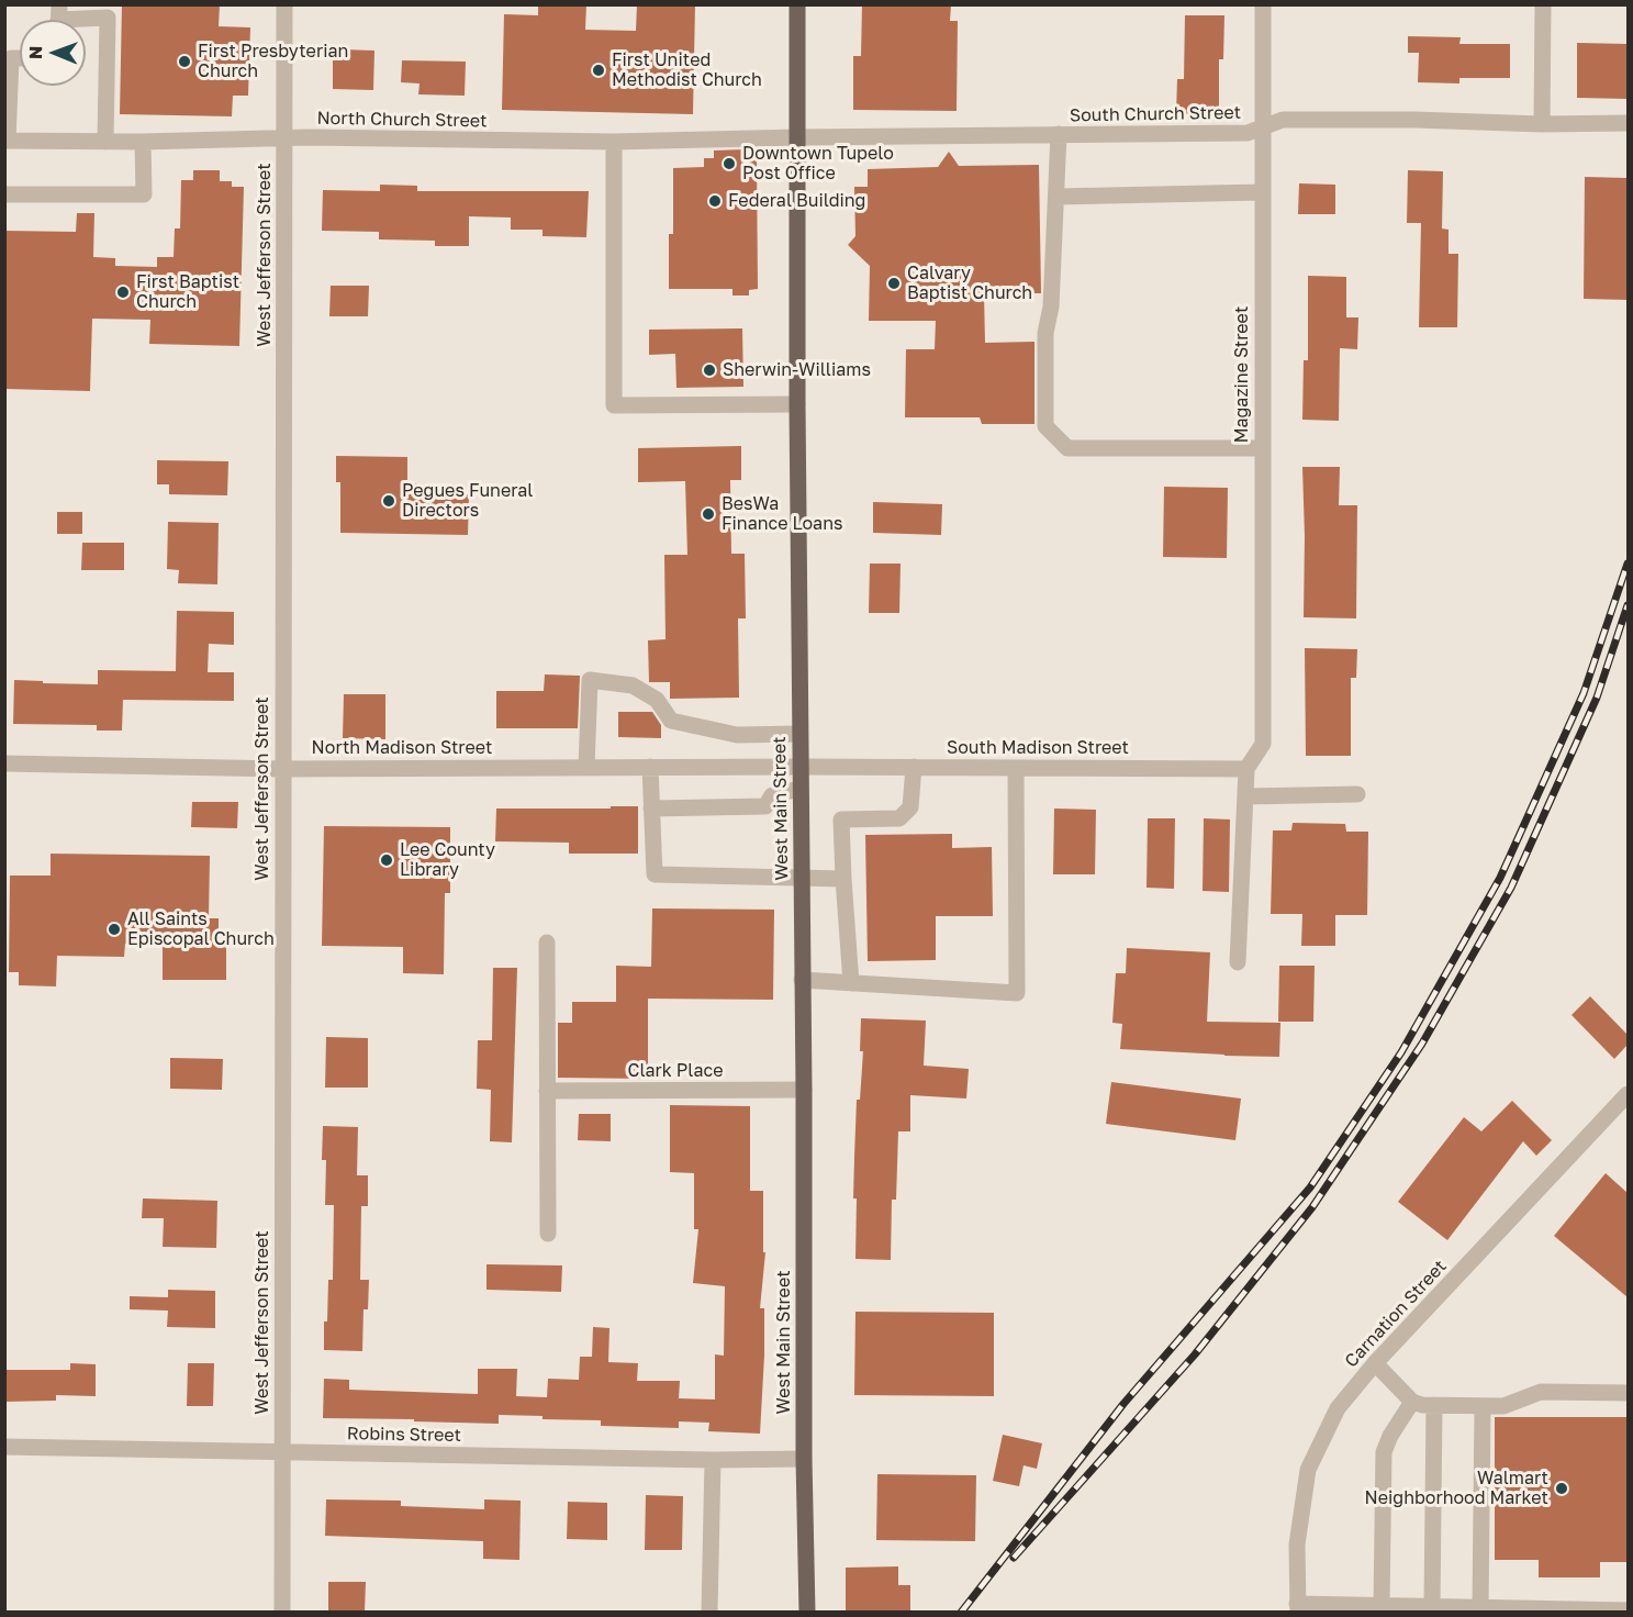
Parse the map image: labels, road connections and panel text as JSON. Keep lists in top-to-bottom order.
{
  "streets": {
    "main road": ["West Main Street"],
    "street": [
      "South Church Street",
      "North Church Street",
      "West Jefferson Street",
      "Magazine Street",
      "North Madison Street",
      "South Madison Street",
      "Clark Place",
      "Carnation Street",
      "Robins Street"
    ]
  },
  "crossings": [
    ["South Church Street", "North Church Street"],
    ["South Church Street", "Magazine Street"],
    ["South Church Street", "West Main Street"],
    ["North Church Street", "West Jefferson Street"],
    ["North Church Street", "West Main Street"],
    ["West Jefferson Street", "North Madison Street"],
    ["West Jefferson Street", "Robins Street"],
    ["Magazine Street", "South Madison Street"],
    ["North Madison Street", "South Madison Street"],
    ["North Madison Street", "West Main Street"],
    ["South Madison Street", "West Main Street"],
    ["West Main Street", "Clark Place"],
    ["West Main Street", "Robins Street"]
  ],
  "places": [
    "First Presbyterian Church",
    "First United Methodist Church",
    "Downtown Tupelo Post Office",
    "Federal Building",
    "Calvary Baptist Church",
    "First Baptist Church",
    "Sherwin-Williams",
    "Pegues Funeral Directors",
    "BesWa Finance Loans",
    "Lee County Library",
    "All Saints Episcopal Church",
    "Walmart Neighborhood Market"
  ],
  "north": "left"
}
